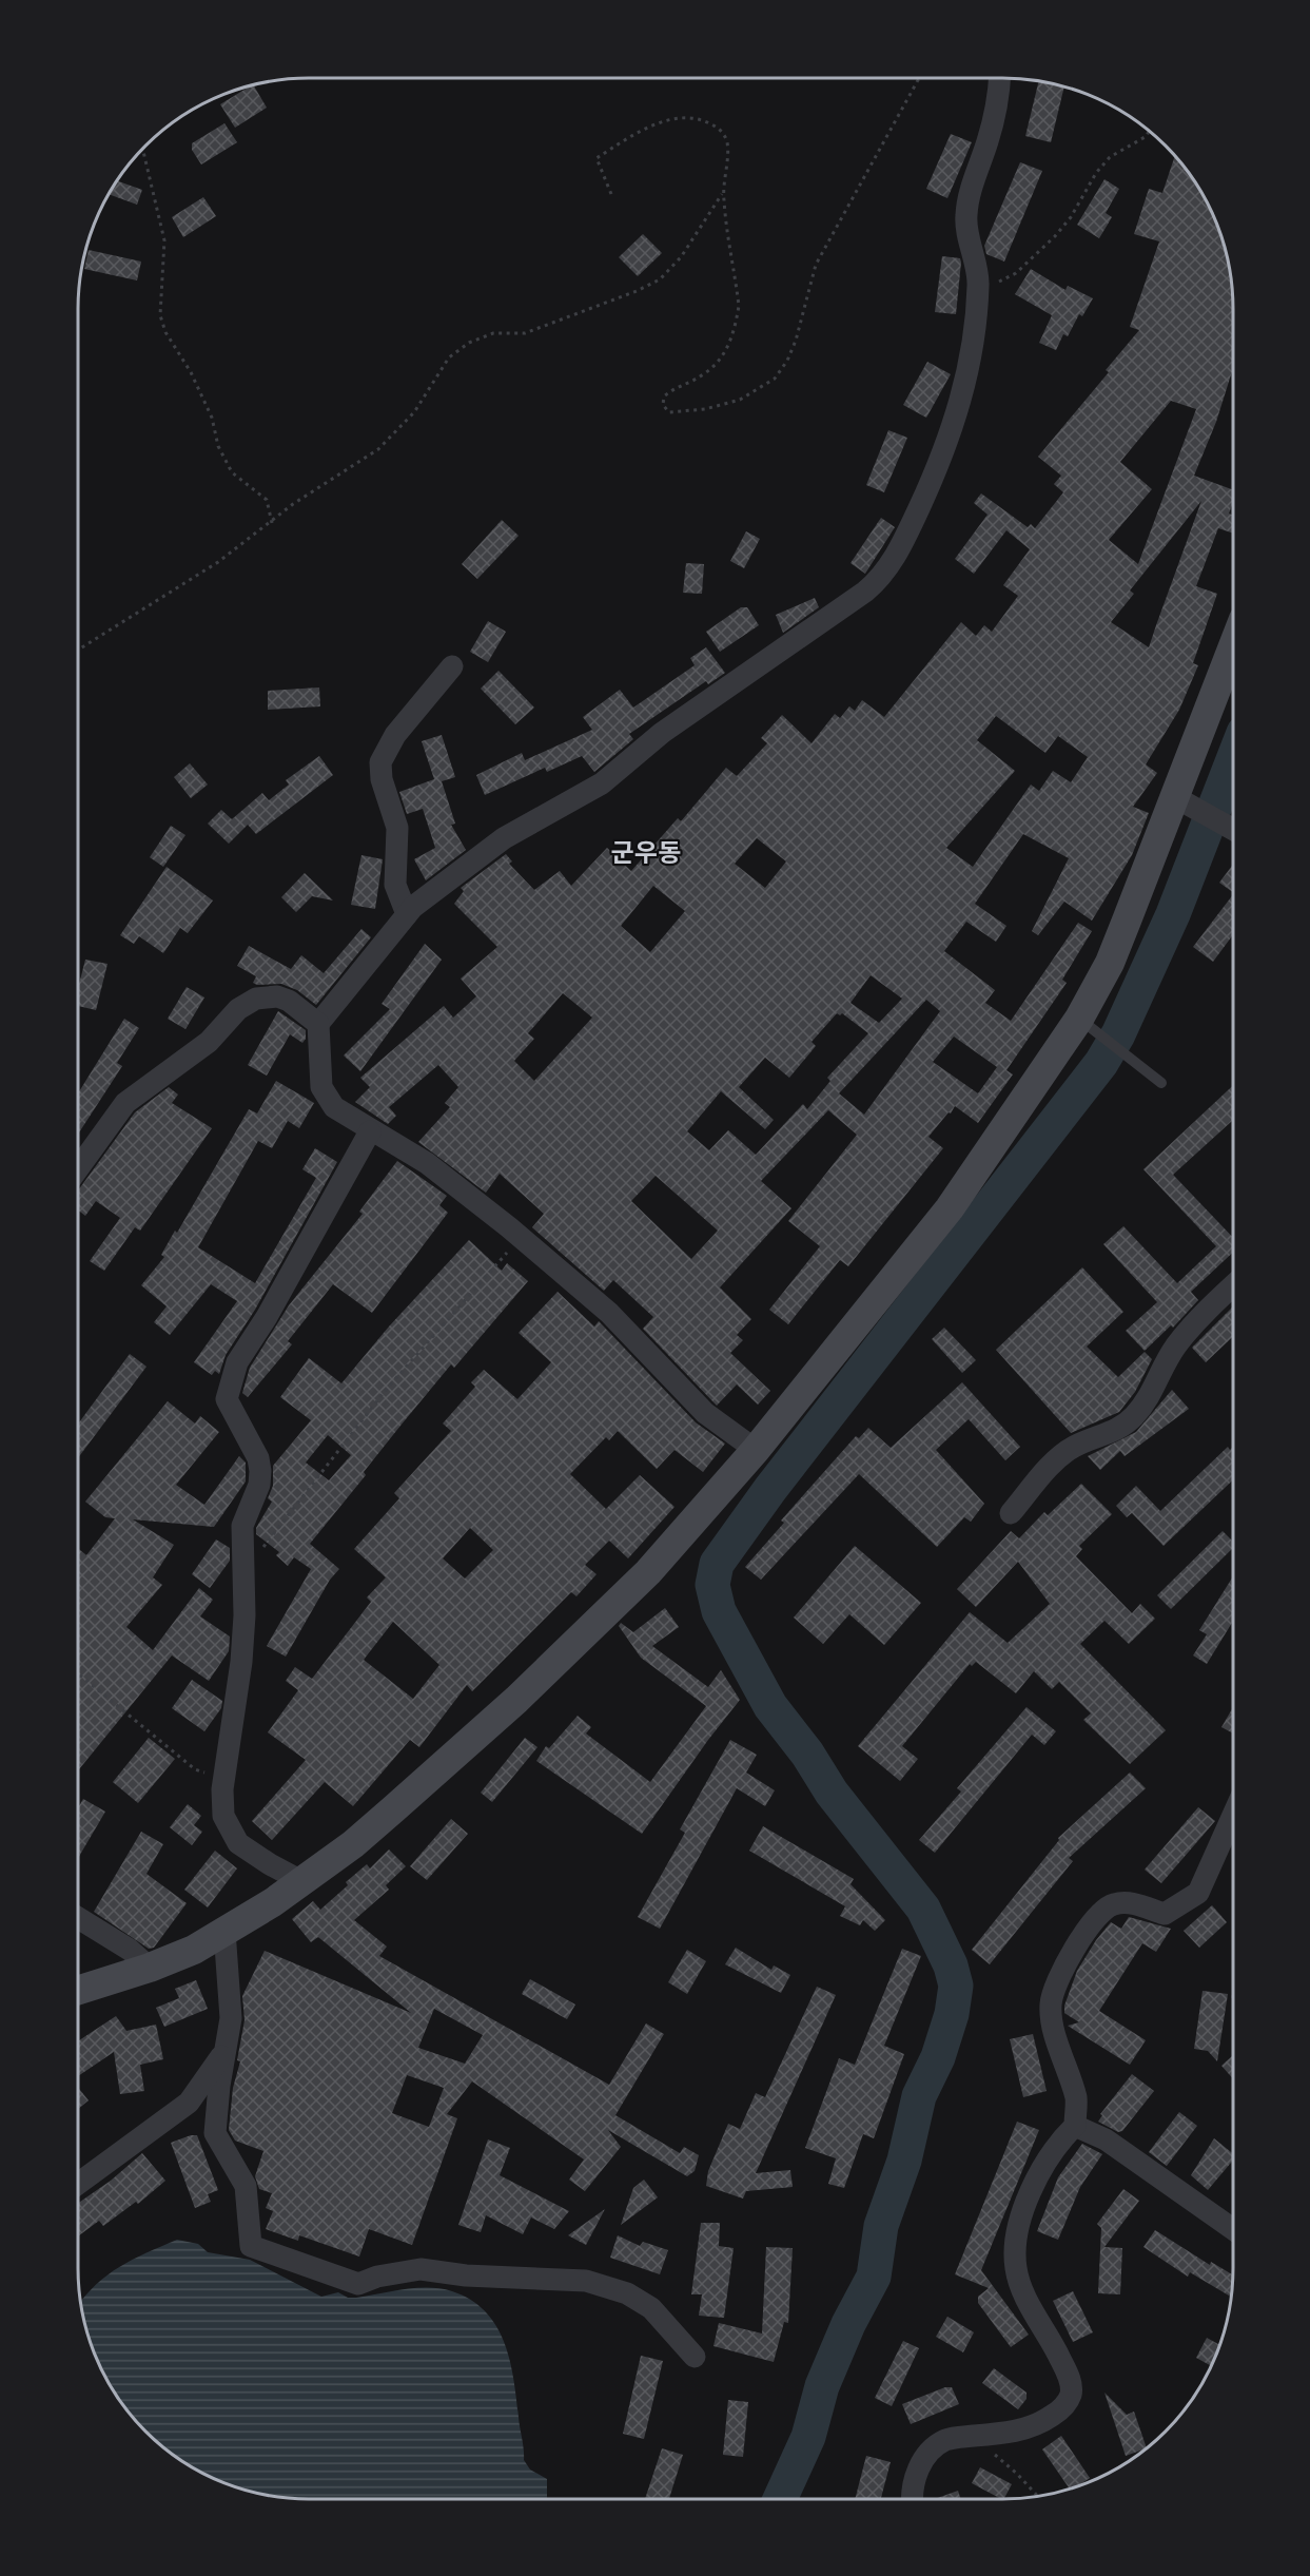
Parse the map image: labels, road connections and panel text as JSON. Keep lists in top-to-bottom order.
{
  "districts": ["군우동"]
}
